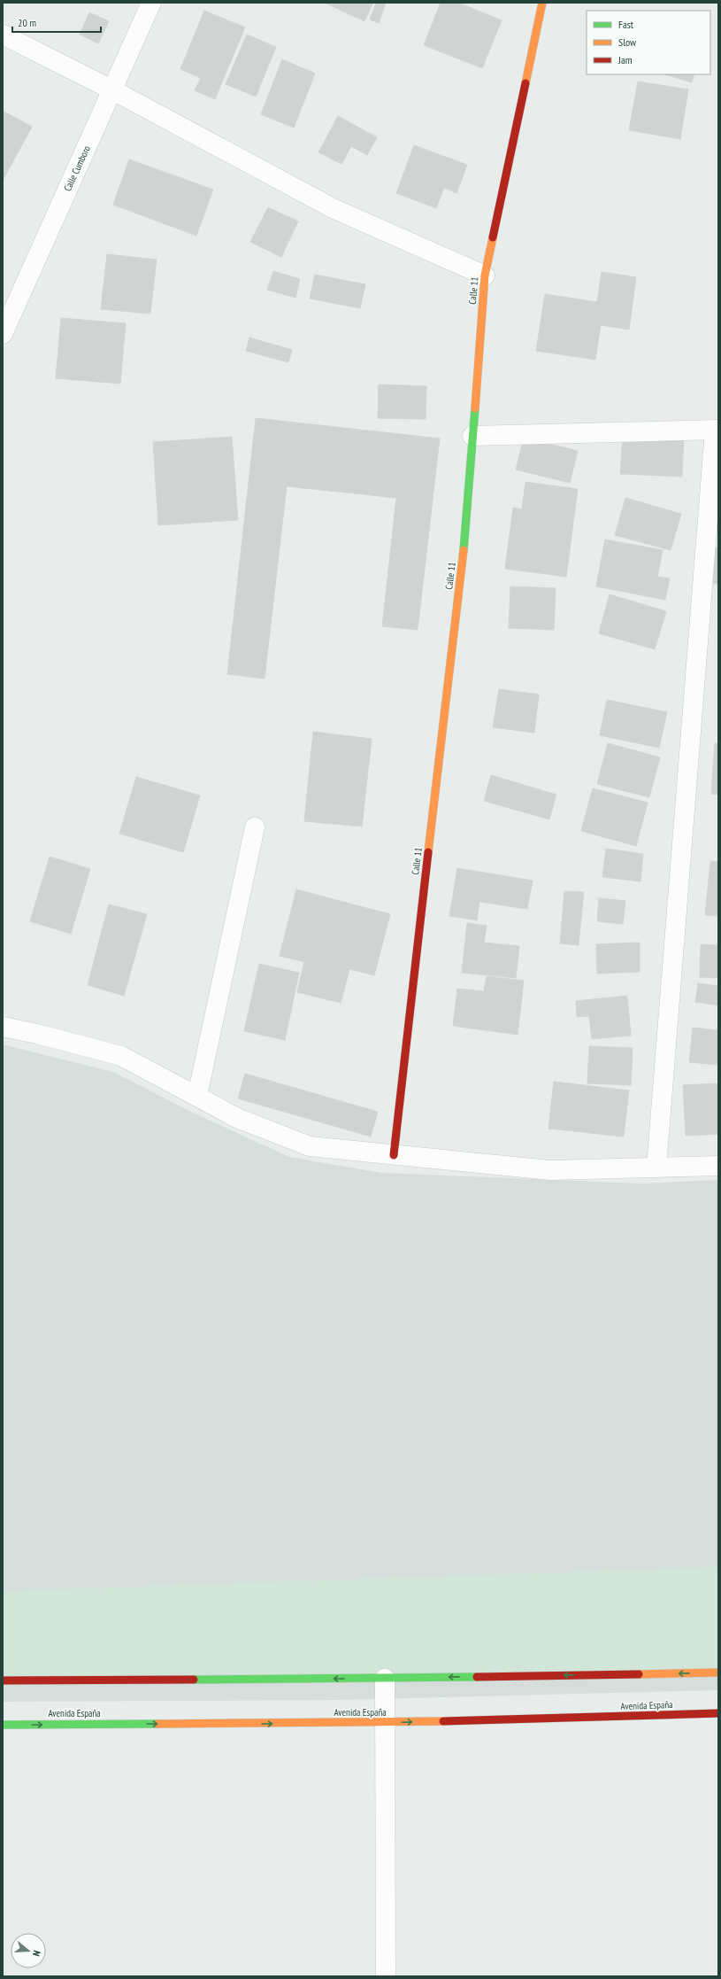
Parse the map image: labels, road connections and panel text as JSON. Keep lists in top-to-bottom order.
{
  "streets": {
    "main road": ["Calle 11", "Avenida España"],
    "street": ["Calle Cumboro"]
  },
  "legend": ["Fast", "Slow", "Jam"],
  "scale_bar": "20 m",
  "north": "right"
}
